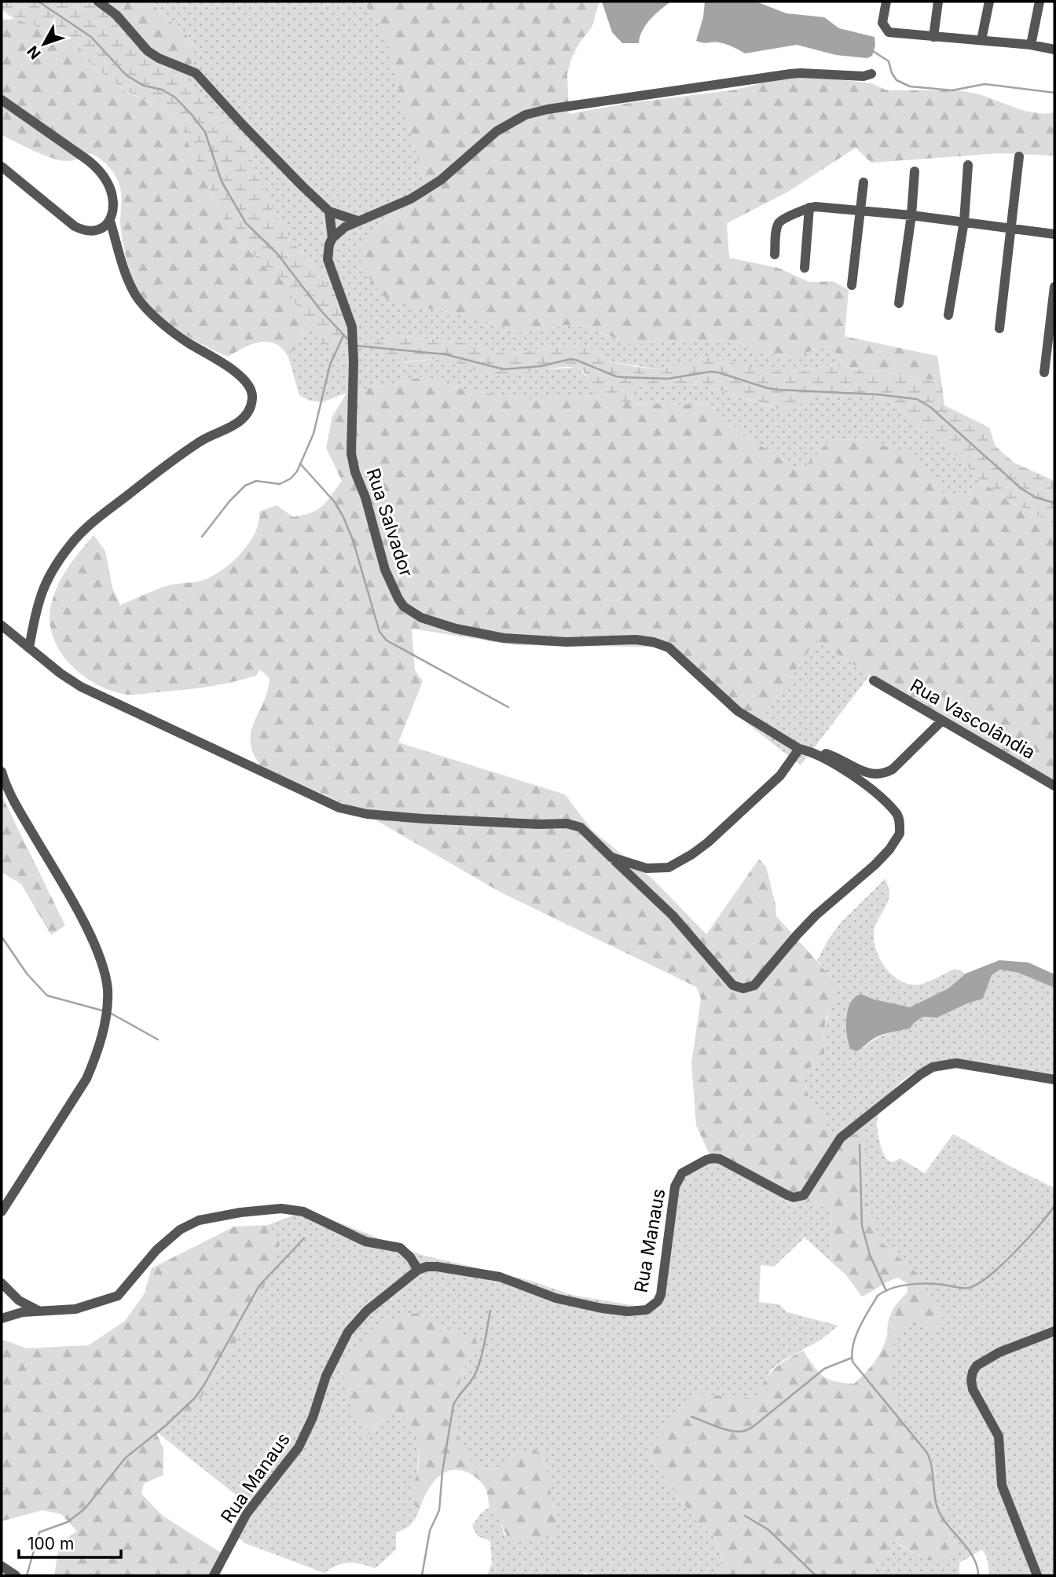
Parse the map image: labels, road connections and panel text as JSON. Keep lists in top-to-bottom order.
{
  "streets": {
    "street": ["Rua Salvador", "Rua Vascolândia", "Rua Manaus"]
  },
  "scale_bar": "100 m",
  "north": "bottom left"
}
